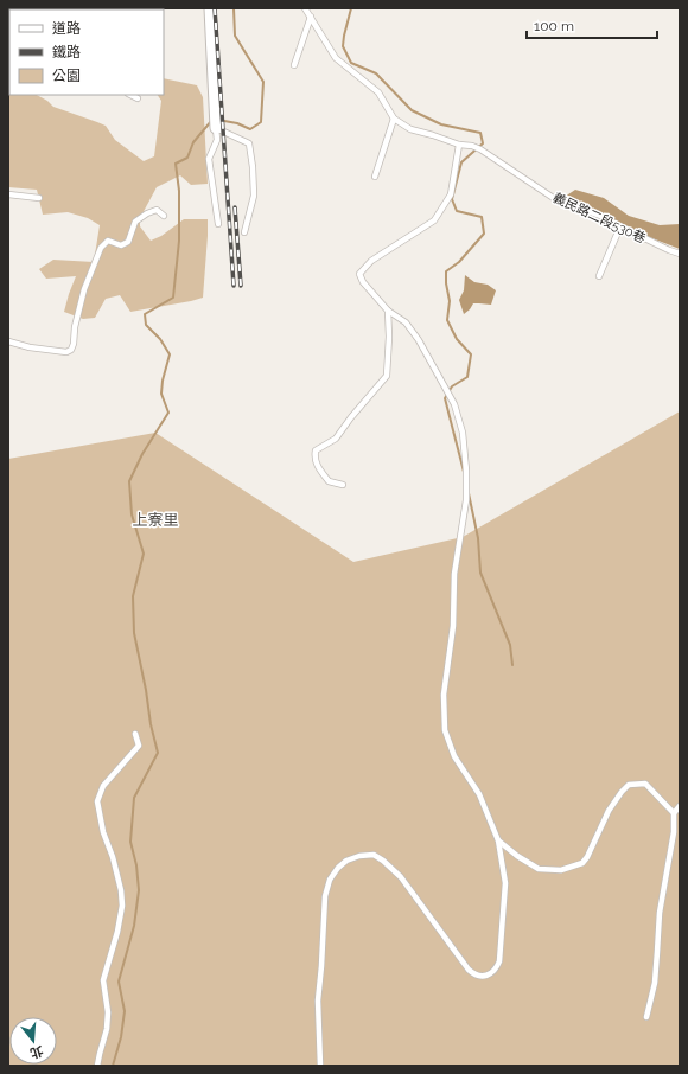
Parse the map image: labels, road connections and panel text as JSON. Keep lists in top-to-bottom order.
{
  "streets": {
    "lane": ["義民路二段530巷"]
  },
  "districts": ["上寮里"],
  "legend": ["道路", "鐵路", "公園"],
  "scale_bar": "100 m",
  "north": "bottom"
}
